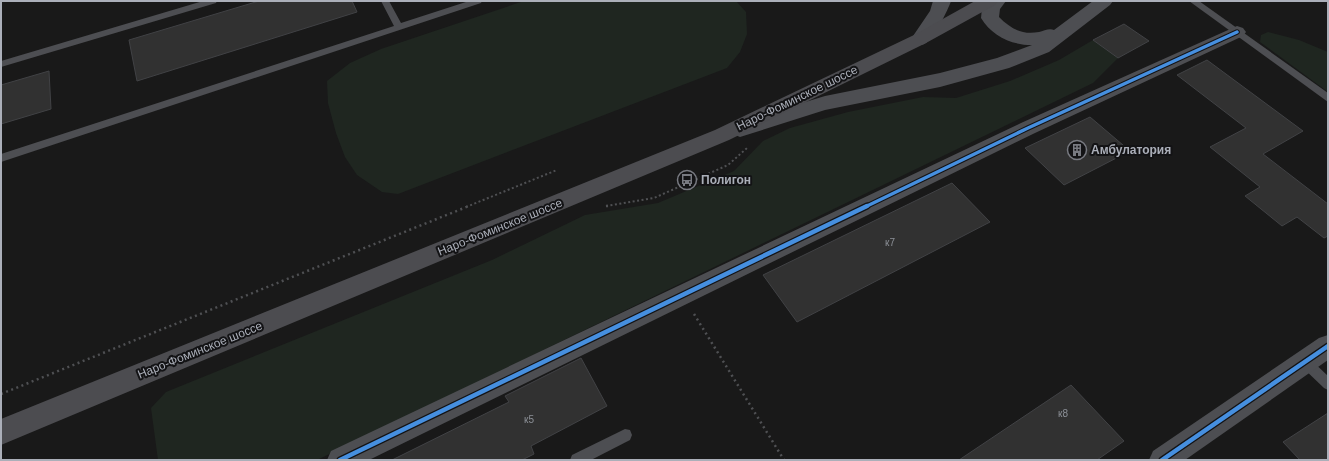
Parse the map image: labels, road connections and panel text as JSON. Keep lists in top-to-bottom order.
{
  "streets": {
    "main road": ["Наро-Фоминское шоссе"]
  },
  "places": {
    "building": ["Амбулатория"],
    "bus stop": ["Полигон"]
  },
  "house_numbers": ["к7", "к8", "к5"]
}
